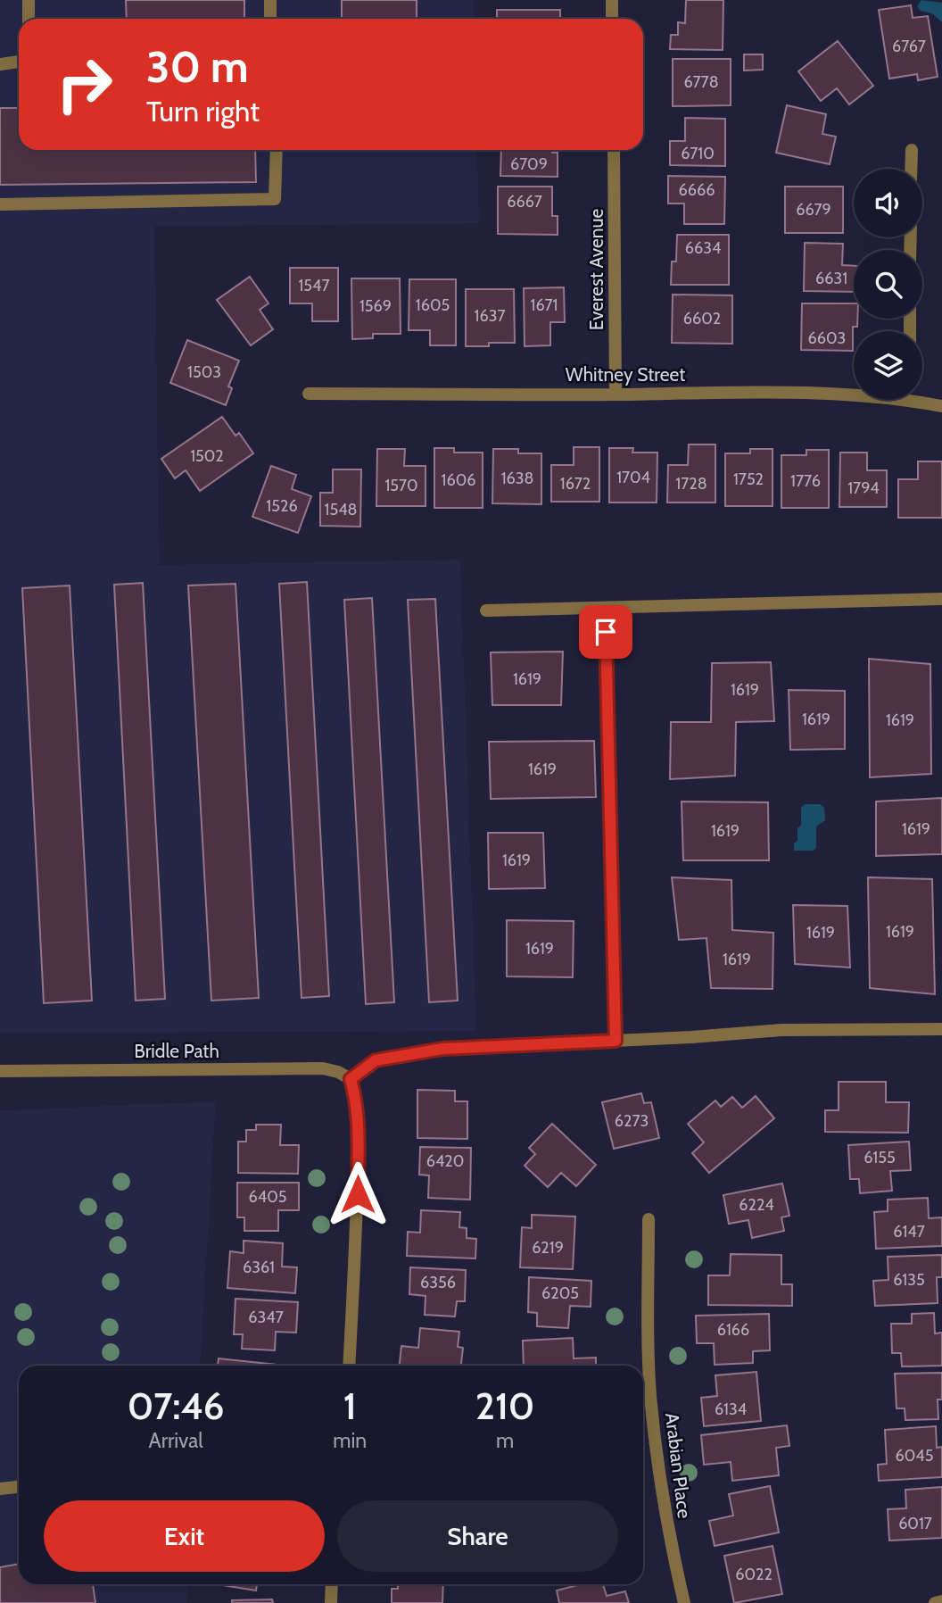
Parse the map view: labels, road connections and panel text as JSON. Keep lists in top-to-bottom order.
{
  "streets": {
    "street": [
      "Everest Avenue",
      "Whitney Street",
      "Bridle Path",
      "Arabian Place"
    ]
  },
  "crossings": [
    ["Everest Avenue", "Whitney Street"]
  ],
  "house_numbers": [
    "6767",
    "6778",
    "6710",
    "6709",
    "6666",
    "6667",
    "6679",
    "6634",
    "6631",
    "1547",
    "1605",
    "1671",
    "1569",
    "1637",
    "6602",
    "6603",
    "1503",
    "1502",
    "1704",
    "1638",
    "1752",
    "1606",
    "1776",
    "1672",
    "1728",
    "1570",
    "1794",
    "1526",
    "1548",
    "1619",
    "1619",
    "1619",
    "1619",
    "1619",
    "1619",
    "1619",
    "1619",
    "1619",
    "1619",
    "1619",
    "1619",
    "6273",
    "6155",
    "6420",
    "6405",
    "6224",
    "6147",
    "6219",
    "6361",
    "6135",
    "6356",
    "6205",
    "6347",
    "6166",
    "6134",
    "6045",
    "6017",
    "6022"
  ],
  "page": {
    "turn": ["30 m", "Turn right"],
    "eta": [
      "07:46",
      "Arrival",
      "1",
      "min",
      "210",
      "m"
    ],
    "buttons": ["Exit", "Share"]
  }
}
